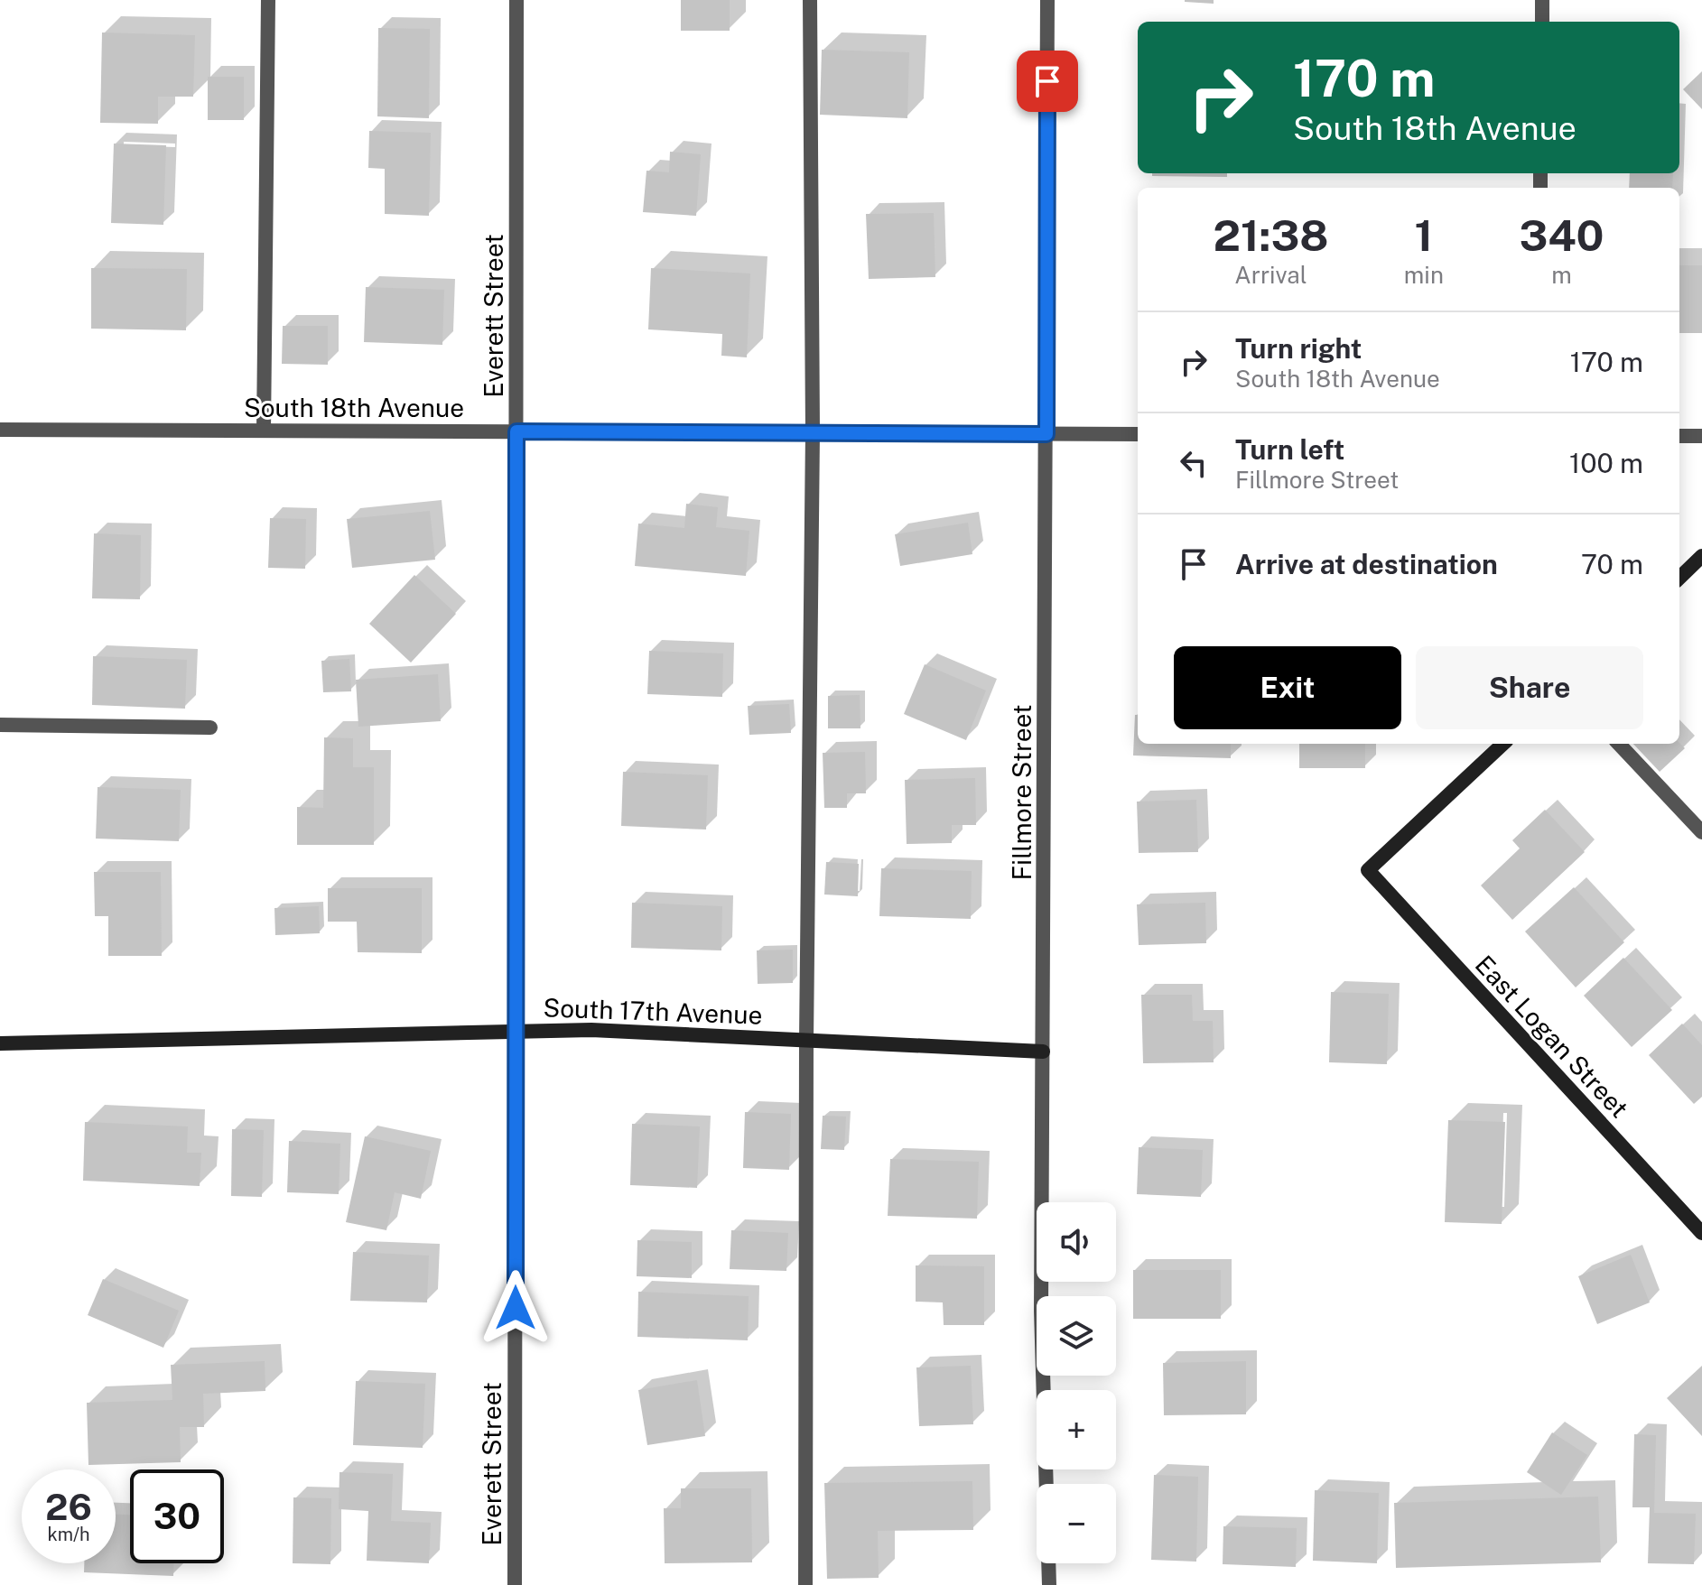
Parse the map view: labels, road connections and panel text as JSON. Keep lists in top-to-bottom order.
{
  "streets": {
    "street": [
      "Everett Street",
      "South 18th Avenue",
      "Fillmore Street",
      "South 17th Avenue",
      "East Logan Street"
    ]
  },
  "crossings": [
    ["Everett Street", "South 18th Avenue"],
    ["Everett Street", "South 17th Avenue"],
    ["South 18th Avenue", "Fillmore Street"],
    ["Fillmore Street", "South 17th Avenue"]
  ],
  "page": {
    "turn": ["170 m", "South 18th Avenue"],
    "eta": [
      "21:38",
      "Arrival",
      "1",
      "min",
      "340",
      "m"
    ],
    "list": [
      {
        "name": "Turn right",
        "note": "South 18th Avenue",
        "value": "170 m"
      },
      {
        "name": "Turn left",
        "note": "Fillmore Street",
        "value": "100 m"
      },
      {
        "name": "Arrive at destination",
        "value": "70 m"
      }
    ],
    "buttons": ["Exit", "Share"],
    "map_buttons": ["+", "−"],
    "speed": "26 km/h",
    "limit": "30"
  }
}
